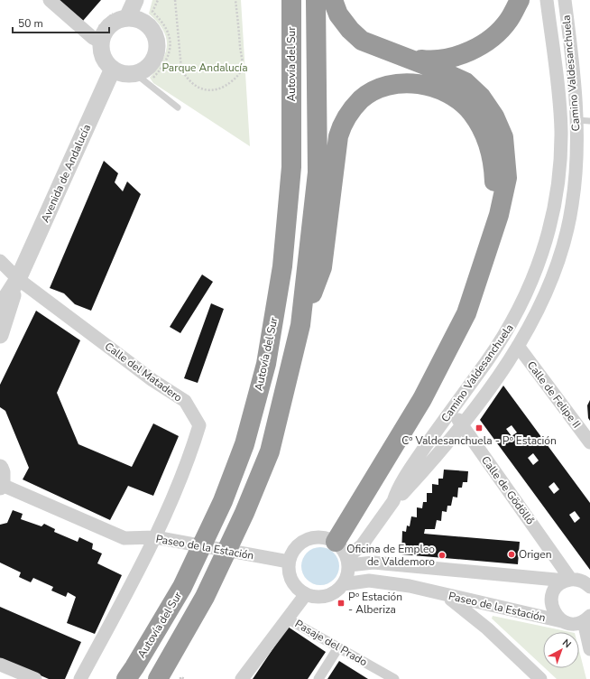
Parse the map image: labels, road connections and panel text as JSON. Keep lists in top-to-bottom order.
{
  "streets": {
    "highway": ["Autovía del Sur"],
    "street": [
      "Camino Valdesanchuela",
      "Avenida de Andalucía",
      "Calle del Matadero",
      "Calle de Felipe II",
      "Calle de Gödöllő",
      "Paseo de la Estación",
      "Pasaje del Prado"
    ]
  },
  "crossings": [
    ["Camino Valdesanchuela", "Calle de Felipe II"],
    ["Camino Valdesanchuela", "Calle de Gödöllő"],
    ["Camino Valdesanchuela", "Paseo de la Estación"],
    ["Avenida de Andalucía", "Calle del Matadero"],
    ["Calle del Matadero", "Paseo de la Estación"]
  ],
  "parks": ["Parque Andalucía"],
  "places": {
    "transit": ["Cº Valdesanchuela - Pº Estación", "Pº Estación - Alberiza"],
    "other": ["Origen", "Oficina de Empleo de Valdemoro"]
  },
  "scale_bar": "50 m",
  "north": "top right"
}
